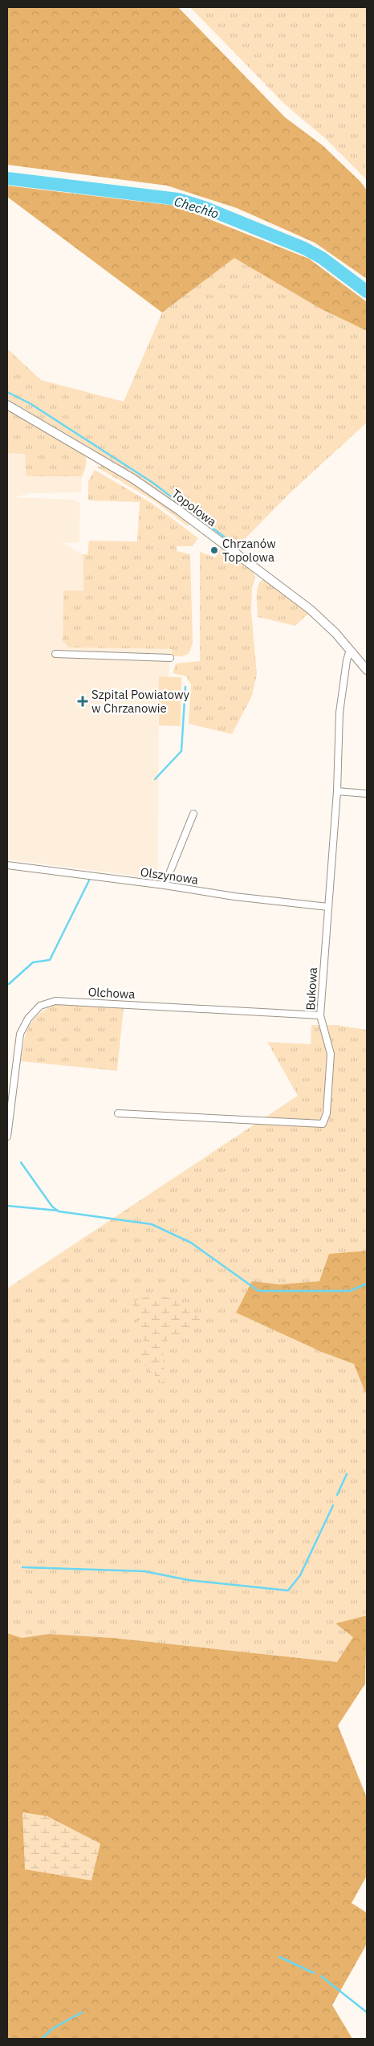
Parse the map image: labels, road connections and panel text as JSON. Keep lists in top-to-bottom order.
{
  "streets": {
    "street": [
      "Topolowa",
      "Olszynowa",
      "Bukowa",
      "Olchowa"
    ]
  },
  "crossings": [
    ["Topolowa", "Bukowa"],
    ["Olszynowa", "Bukowa"],
    ["Bukowa", "Olchowa"]
  ],
  "water": ["Chechło"],
  "places": {
    "other": ["Chrzanów Topolowa"],
    "health": ["Szpital Powiatowy w Chrzanowie"]
  }
}
